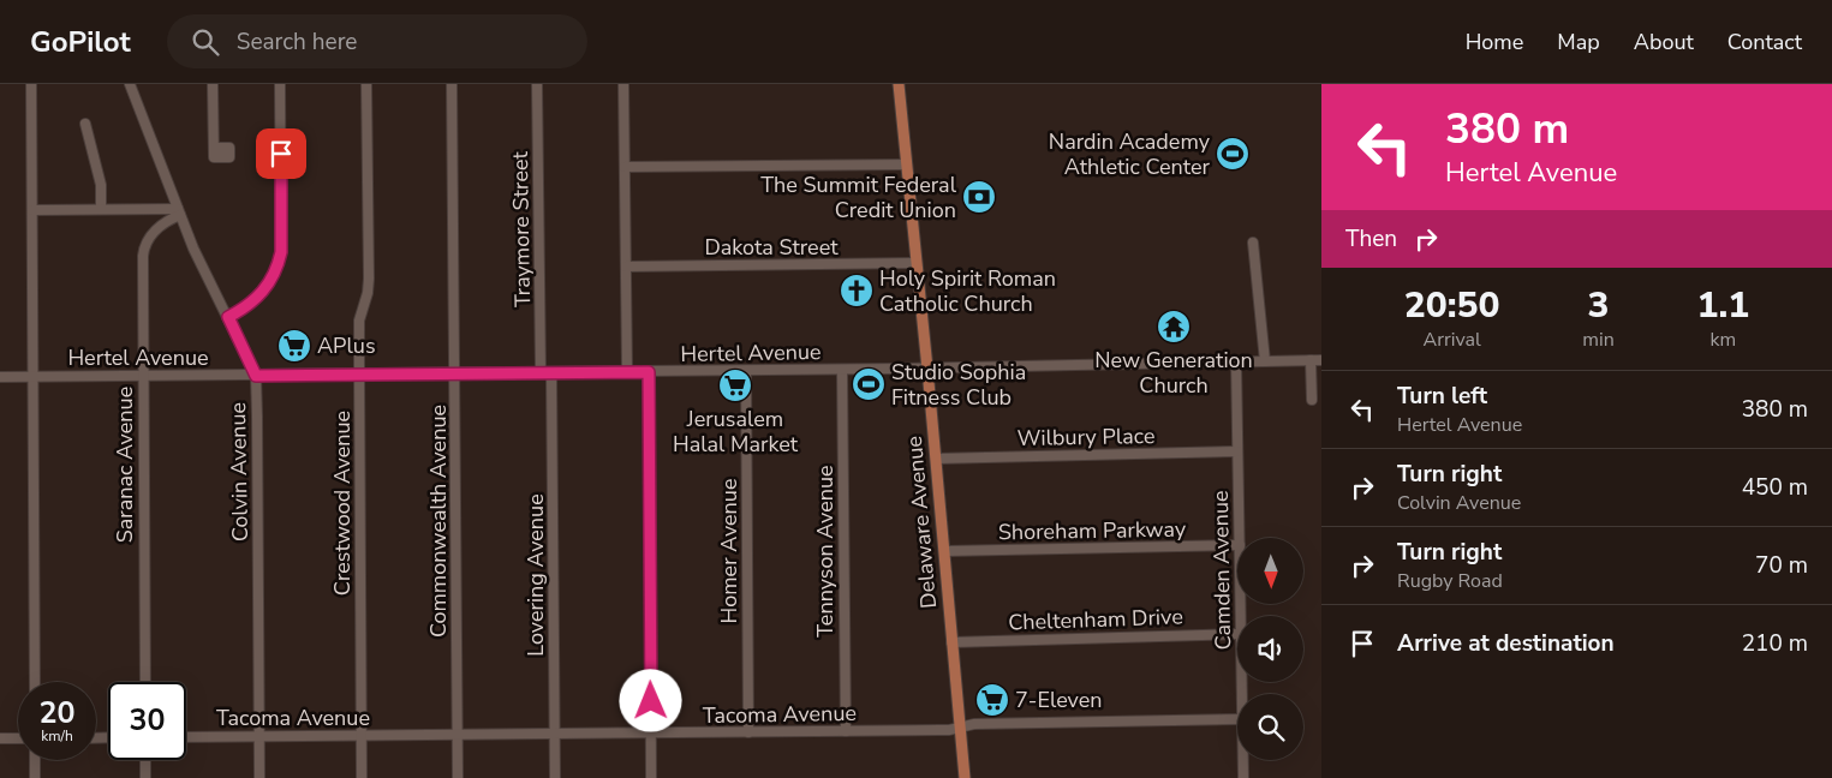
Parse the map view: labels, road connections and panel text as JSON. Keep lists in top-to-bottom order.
{
  "streets": {
    "main road": ["Delaware Avenue"],
    "street": [
      "Traymore Street",
      "Dakota Street",
      "Hertel Avenue",
      "Wilbury Place",
      "Saranac Avenue",
      "Colvin Avenue",
      "Crestwood Avenue",
      "Commonwealth Avenue",
      "Shoreham Parkway",
      "Homer Avenue",
      "Tennyson Avenue",
      "Camden Avenue",
      "Lovering Avenue",
      "Cheltenham Drive",
      "Tacoma Avenue"
    ]
  },
  "crossings": [
    ["Traymore Street", "Hertel Avenue"],
    ["Dakota Street", "Delaware Avenue"],
    ["Hertel Avenue", "Saranac Avenue"],
    ["Hertel Avenue", "Colvin Avenue"],
    ["Hertel Avenue", "Crestwood Avenue"],
    ["Hertel Avenue", "Commonwealth Avenue"],
    ["Hertel Avenue", "Delaware Avenue"],
    ["Hertel Avenue", "Homer Avenue"],
    ["Hertel Avenue", "Tennyson Avenue"],
    ["Hertel Avenue", "Camden Avenue"],
    ["Hertel Avenue", "Lovering Avenue"],
    ["Wilbury Place", "Delaware Avenue"],
    ["Wilbury Place", "Camden Avenue"],
    ["Saranac Avenue", "Colvin Avenue"],
    ["Colvin Avenue", "Tacoma Avenue"],
    ["Crestwood Avenue", "Tacoma Avenue"],
    ["Commonwealth Avenue", "Tacoma Avenue"],
    ["Delaware Avenue", "Shoreham Parkway"],
    ["Delaware Avenue", "Cheltenham Drive"],
    ["Delaware Avenue", "Tacoma Avenue"],
    ["Homer Avenue", "Tacoma Avenue"],
    ["Tennyson Avenue", "Tacoma Avenue"],
    ["Lovering Avenue", "Tacoma Avenue"]
  ],
  "places": {
    "sports": ["Nardin Academy Athletic Center", "Studio Sophia Fitness Club"],
    "bank": ["The Summit Federal Credit Union"],
    "church": ["Holy Spirit Roman Catholic Church"],
    "temple": ["New Generation Church"],
    "supermarket": ["APlus", "Jerusalem Halal Market", "7-Eleven"]
  },
  "north": "bottom",
  "page": {
    "header": "GoPilot",
    "search": "Search here",
    "nav": [
      "Home",
      "Map",
      "About",
      "Contact"
    ],
    "turn": ["380 m", "Hertel Avenue"],
    "then": "Then",
    "eta": [
      "20:50",
      "Arrival",
      "3",
      "min",
      "1.1",
      "km"
    ],
    "list": [
      {
        "name": "Turn left",
        "note": "Hertel Avenue",
        "value": "380 m"
      },
      {
        "name": "Turn right",
        "note": "Colvin Avenue",
        "value": "450 m"
      },
      {
        "name": "Turn right",
        "note": "Rugby Road",
        "value": "70 m"
      },
      {
        "name": "Arrive at destination",
        "value": "210 m"
      }
    ],
    "speed": "20 km/h",
    "limit": "30"
  }
}
